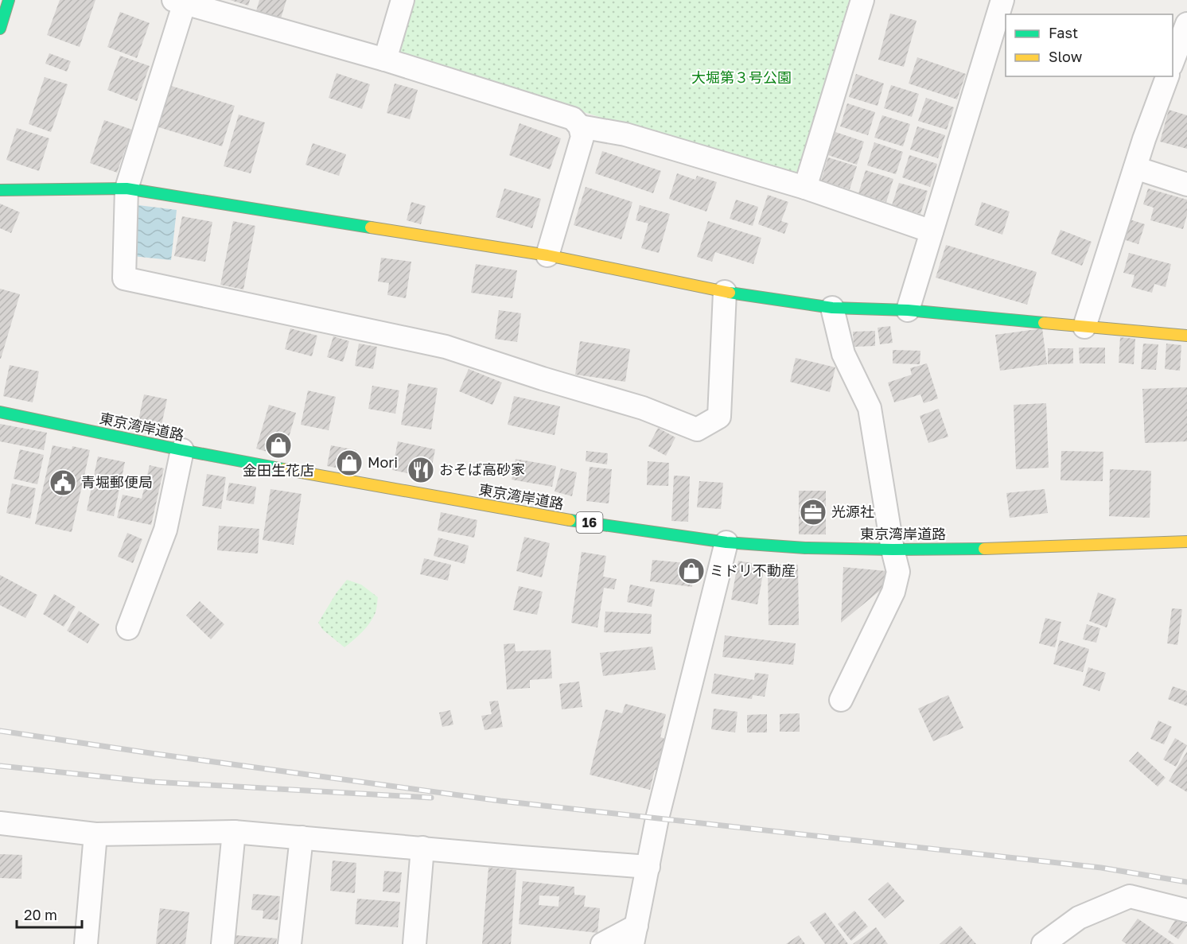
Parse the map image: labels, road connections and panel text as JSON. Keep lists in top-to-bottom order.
{
  "streets": {
    "main road": ["東京湾岸道路", "16"]
  },
  "parks": ["大堀第３号公園"],
  "places": {
    "shop": ["金田生花店", "Mori", "ミドリ不動産"],
    "restaurant": ["おそば高砂家"],
    "public building": ["青堀郵便局"],
    "office": ["光源社"]
  },
  "legend": ["Fast", "Slow"],
  "scale_bar": "20 m"
}
